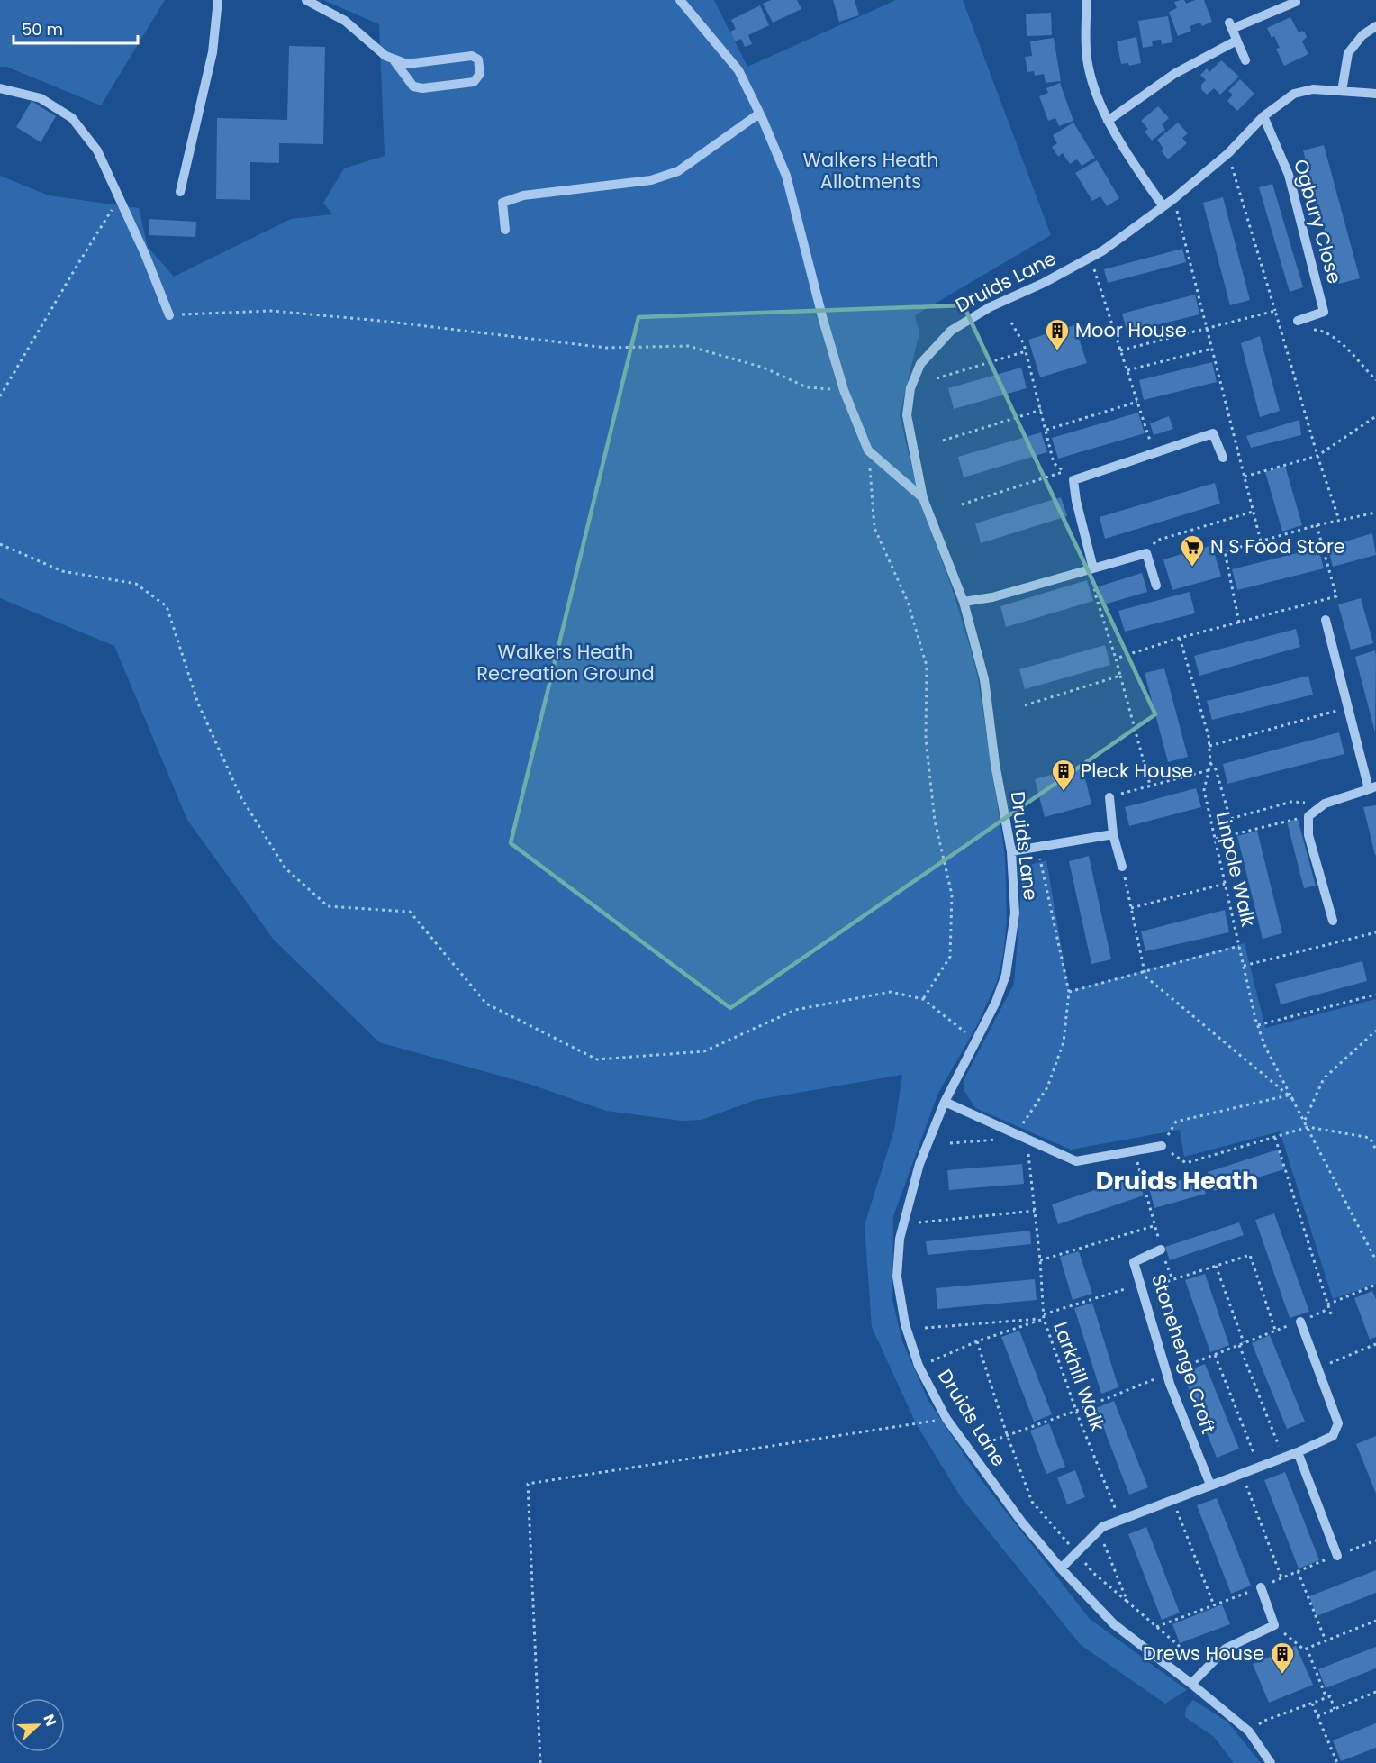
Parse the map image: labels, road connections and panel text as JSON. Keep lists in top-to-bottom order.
{
  "streets": {
    "street": ["Ogbury Close", "Druids Lane", "Stonehenge Croft"],
    "path": ["Linpole Walk", "Larkhill Walk"]
  },
  "crossings": [
    ["Ogbury Close", "Druids Lane"]
  ],
  "districts": ["Druids Heath"],
  "parks": ["Walkers Heath Allotments", "Walkers Heath Recreation Ground"],
  "places": {
    "building": ["Moor House", "Pleck House", "Drews House"],
    "supermarket": ["N S Food Store"]
  },
  "scale_bar": "50 m",
  "north": "right"
}
